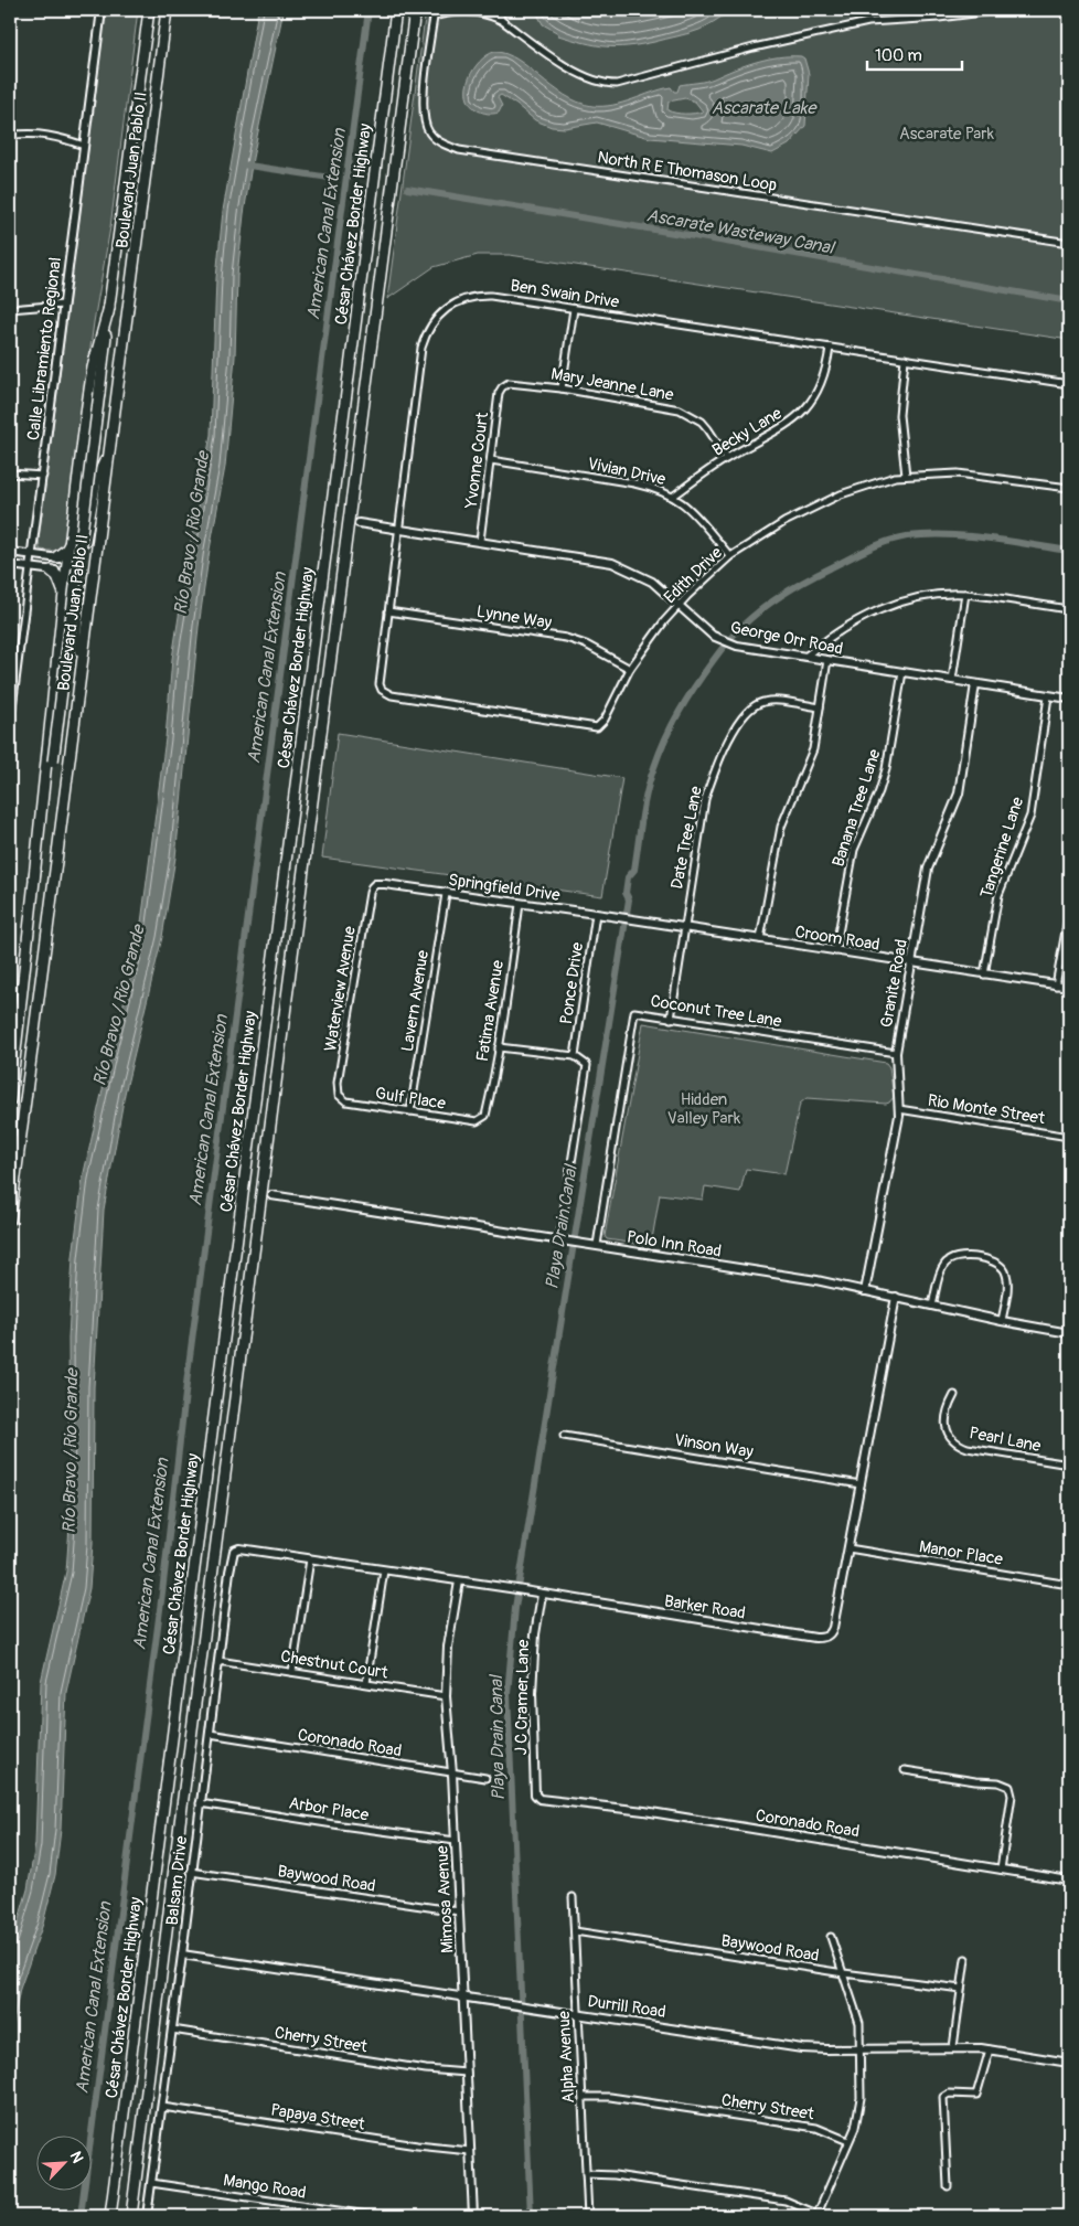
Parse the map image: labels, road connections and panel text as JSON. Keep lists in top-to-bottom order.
{
  "streets": {
    "highway": ["Boulevard Juan Pablo II", "César Chávez Border Highway"],
    "street": [
      "North R E Thomason Loop",
      "Ben Swain Drive",
      "Calle Libramiento Regional",
      "Mary Jeanne Lane",
      "Becky Lane",
      "Yvonne Court",
      "Vivian Drive",
      "Edith Drive",
      "Lynne Way",
      "George Orr Road",
      "Banana Tree Lane",
      "Date Tree Lane",
      "Tangerine Lane",
      "Springfield Drive",
      "Croom Road",
      "Ponce Drive",
      "Granite Road",
      "Waterview Avenue",
      "Lavern Avenue",
      "Fatima Avenue",
      "Coconut Tree Lane",
      "Gulf Place",
      "Rio Monte Street",
      "Polo Inn Road",
      "Pearl Lane",
      "Vinson Way",
      "Manor Place",
      "Barker Road",
      "Chestnut Court",
      "J C Cramer Lane",
      "Coronado Road",
      "Arbor Place",
      "Baywood Road",
      "Balsam Drive",
      "Mimosa Avenue",
      "Durrill Road",
      "Cherry Street",
      "Alpha Avenue",
      "Papaya Street",
      "Mango Road"
    ]
  },
  "crossings": [
    ["Ben Swain Drive", "Becky Lane"],
    ["Ben Swain Drive", "Edith Drive"],
    ["Ben Swain Drive", "Lynne Way"],
    ["Ben Swain Drive", "George Orr Road"],
    ["Mary Jeanne Lane", "Becky Lane"],
    ["Mary Jeanne Lane", "Yvonne Court"],
    ["Becky Lane", "Vivian Drive"],
    ["Yvonne Court", "Vivian Drive"],
    ["Yvonne Court", "George Orr Road"],
    ["Vivian Drive", "Edith Drive"],
    ["Edith Drive", "Lynne Way"],
    ["Edith Drive", "George Orr Road"],
    ["George Orr Road", "Banana Tree Lane"],
    ["George Orr Road", "Tangerine Lane"],
    ["George Orr Road", "Granite Road"],
    ["Banana Tree Lane", "Croom Road"],
    ["Date Tree Lane", "Croom Road"],
    ["Date Tree Lane", "Coconut Tree Lane"],
    ["Tangerine Lane", "Croom Road"],
    ["Springfield Drive", "Croom Road"],
    ["Springfield Drive", "Ponce Drive"],
    ["Springfield Drive", "Waterview Avenue"],
    ["Springfield Drive", "Lavern Avenue"],
    ["Springfield Drive", "Fatima Avenue"],
    ["Croom Road", "Granite Road"],
    ["Granite Road", "Coconut Tree Lane"],
    ["Granite Road", "Rio Monte Street"],
    ["Granite Road", "Polo Inn Road"],
    ["Waterview Avenue", "Gulf Place"],
    ["Lavern Avenue", "Gulf Place"],
    ["Fatima Avenue", "Gulf Place"],
    ["Coconut Tree Lane", "Polo Inn Road"],
    ["Polo Inn Road", "Barker Road"],
    ["Vinson Way", "Barker Road"],
    ["Manor Place", "Barker Road"],
    ["Barker Road", "J C Cramer Lane"],
    ["Barker Road", "Balsam Drive"],
    ["Barker Road", "Mimosa Avenue"],
    ["Chestnut Court", "Balsam Drive"],
    ["Chestnut Court", "Mimosa Avenue"],
    ["J C Cramer Lane", "Coronado Road"],
    ["Coronado Road", "Balsam Drive"],
    ["Coronado Road", "Mimosa Avenue"],
    ["Arbor Place", "Balsam Drive"],
    ["Arbor Place", "Mimosa Avenue"],
    ["Baywood Road", "Balsam Drive"],
    ["Baywood Road", "Mimosa Avenue"],
    ["Baywood Road", "Alpha Avenue"],
    ["Balsam Drive", "Durrill Road"],
    ["Balsam Drive", "Cherry Street"],
    ["Balsam Drive", "Papaya Street"],
    ["Balsam Drive", "Mango Road"],
    ["Mimosa Avenue", "Durrill Road"],
    ["Mimosa Avenue", "Cherry Street"],
    ["Mimosa Avenue", "Papaya Street"],
    ["Durrill Road", "Alpha Avenue"],
    ["Cherry Street", "Alpha Avenue"]
  ],
  "water": [
    "Ascarate Lake",
    "American Canal Extension",
    "Ascarate Wasteway Canal",
    "Río Bravo / Rio Grande",
    "Playa Drain Canal"
  ],
  "parks": ["Ascarate Park", "Hidden Valley Park"],
  "scale_bar": "100 m",
  "north": "top right"
}
